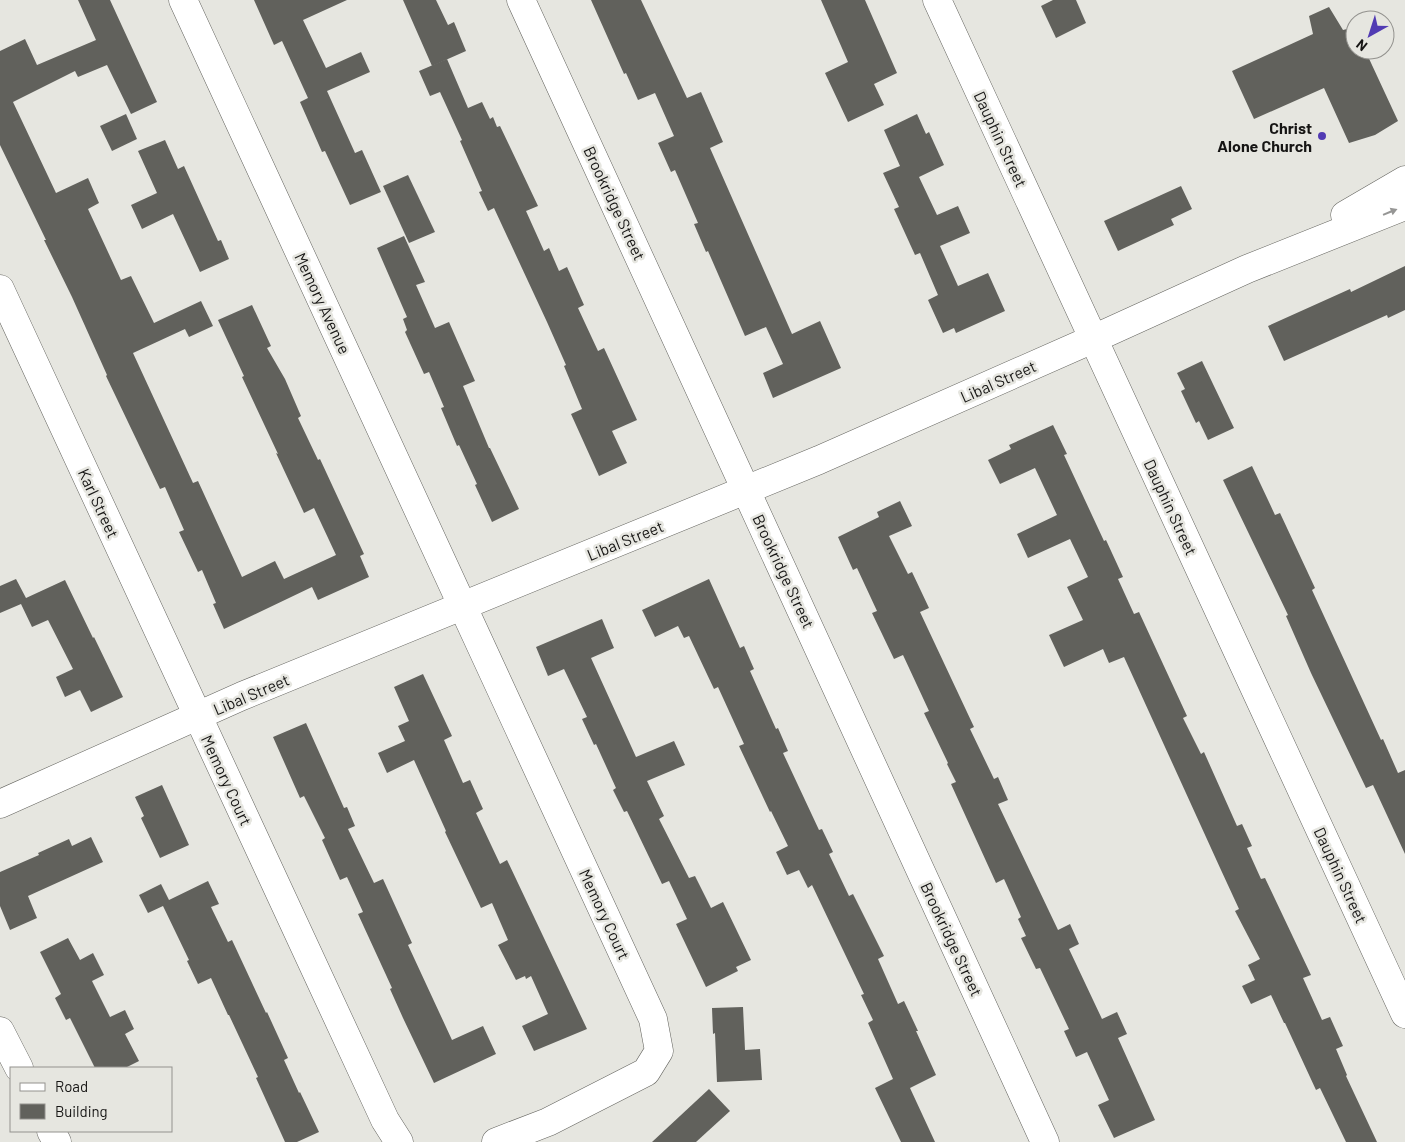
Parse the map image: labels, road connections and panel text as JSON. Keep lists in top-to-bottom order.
{
  "streets": {
    "street": [
      "Dauphin Street",
      "Brookridge Street",
      "Memory Avenue",
      "Libal Street",
      "Karl Street",
      "Memory Court"
    ]
  },
  "crossings": [
    ["Dauphin Street", "Libal Street"],
    ["Brookridge Street", "Libal Street"],
    ["Memory Avenue", "Libal Street"],
    ["Memory Avenue", "Memory Court"],
    ["Libal Street", "Karl Street"],
    ["Libal Street", "Memory Court"],
    ["Karl Street", "Memory Court"]
  ],
  "places": ["Christ Alone Church"],
  "legend": ["Road", "Building"],
  "north": "bottom left"
}
